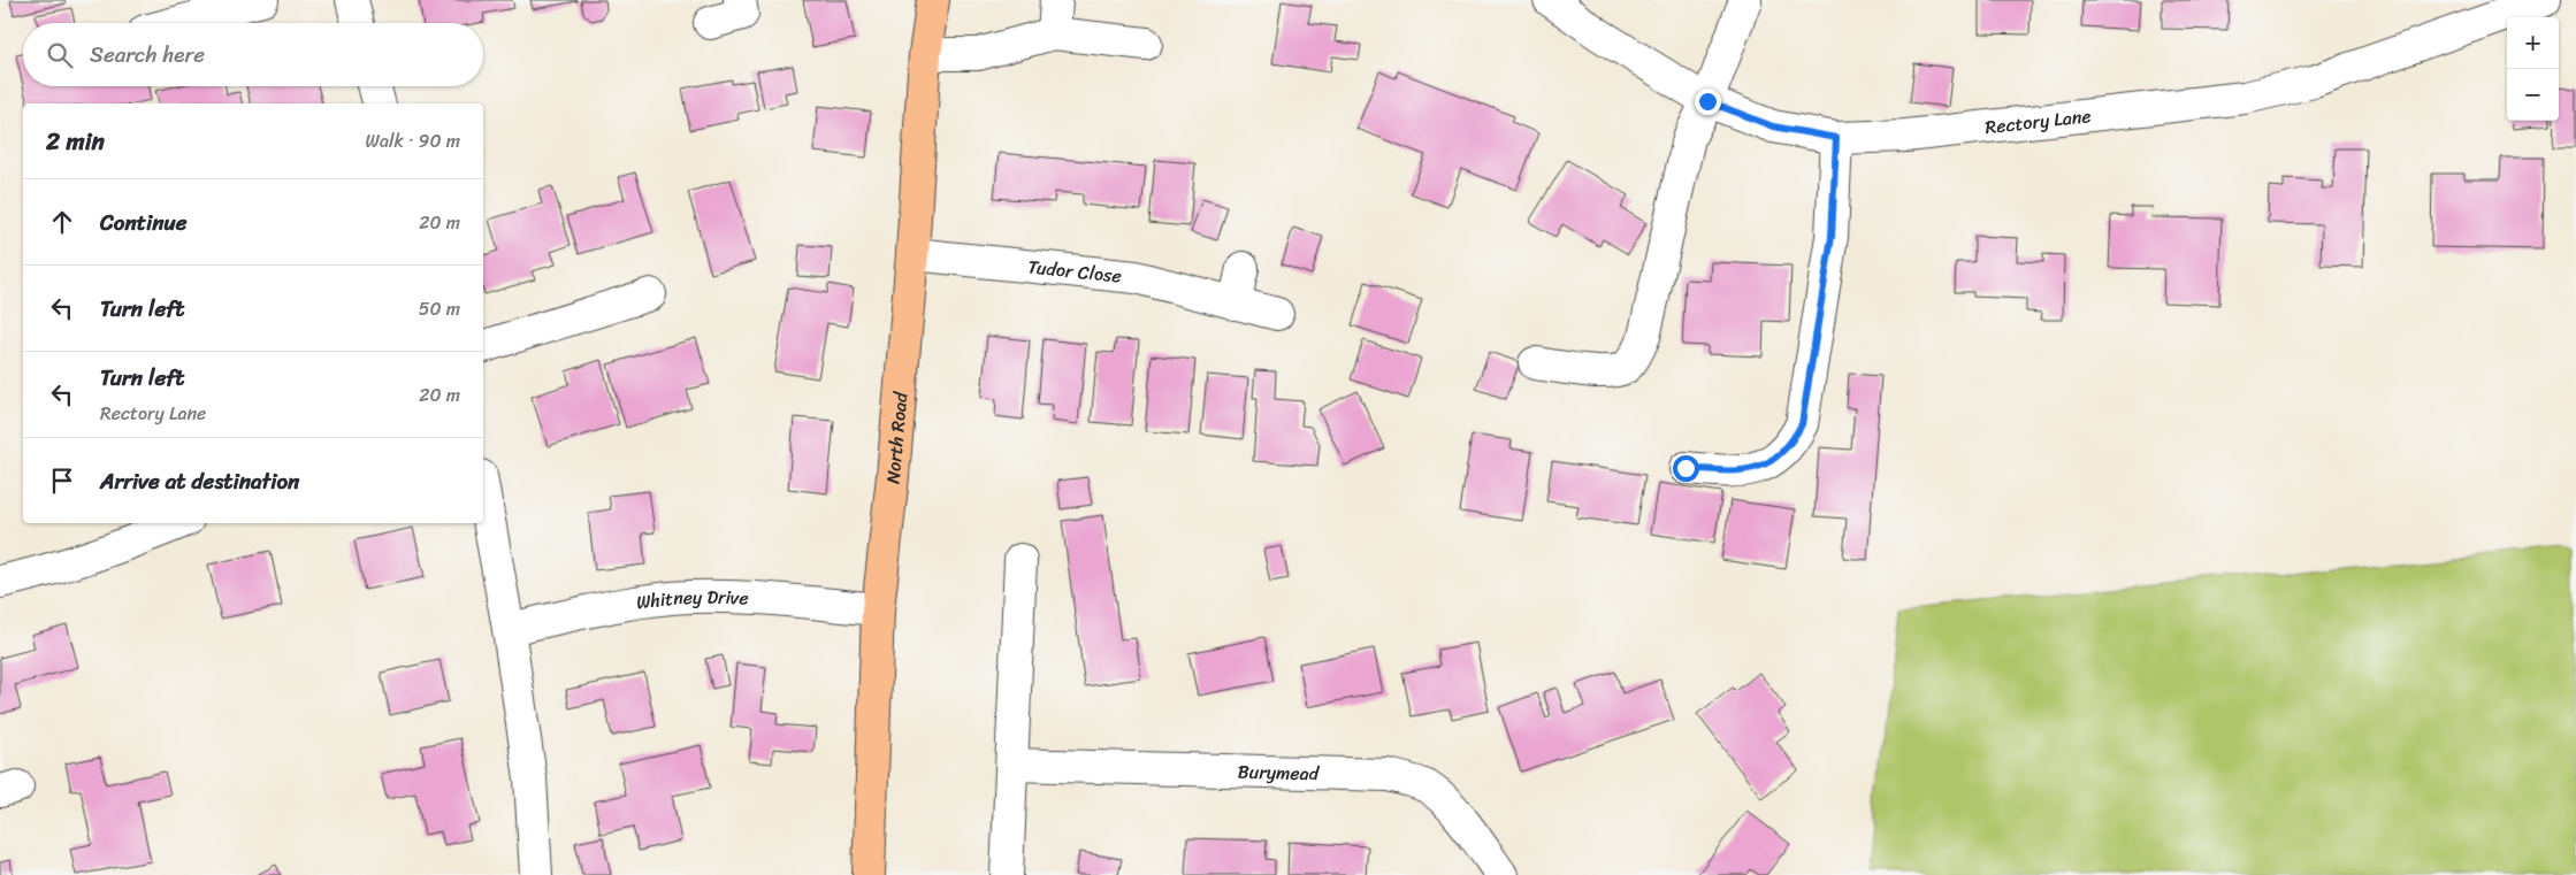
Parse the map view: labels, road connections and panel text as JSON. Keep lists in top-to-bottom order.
{
  "streets": {
    "main road": ["North Road"],
    "street": [
      "Rectory Lane",
      "Tudor Close",
      "Whitney Drive",
      "Burymead"
    ]
  },
  "crossings": [
    ["Tudor Close", "North Road"],
    ["North Road", "Whitney Drive"]
  ],
  "page": {
    "map_buttons": ["+", "−"],
    "search": "Search here",
    "heading": ["2 min", "Walk · 90 m"],
    "list": [
      ["Continue", "20 m"],
      ["Turn left", "50 m"],
      ["Turn left", "Rectory Lane", "20 m"],
      "Arrive at destination"
    ]
  }
}
